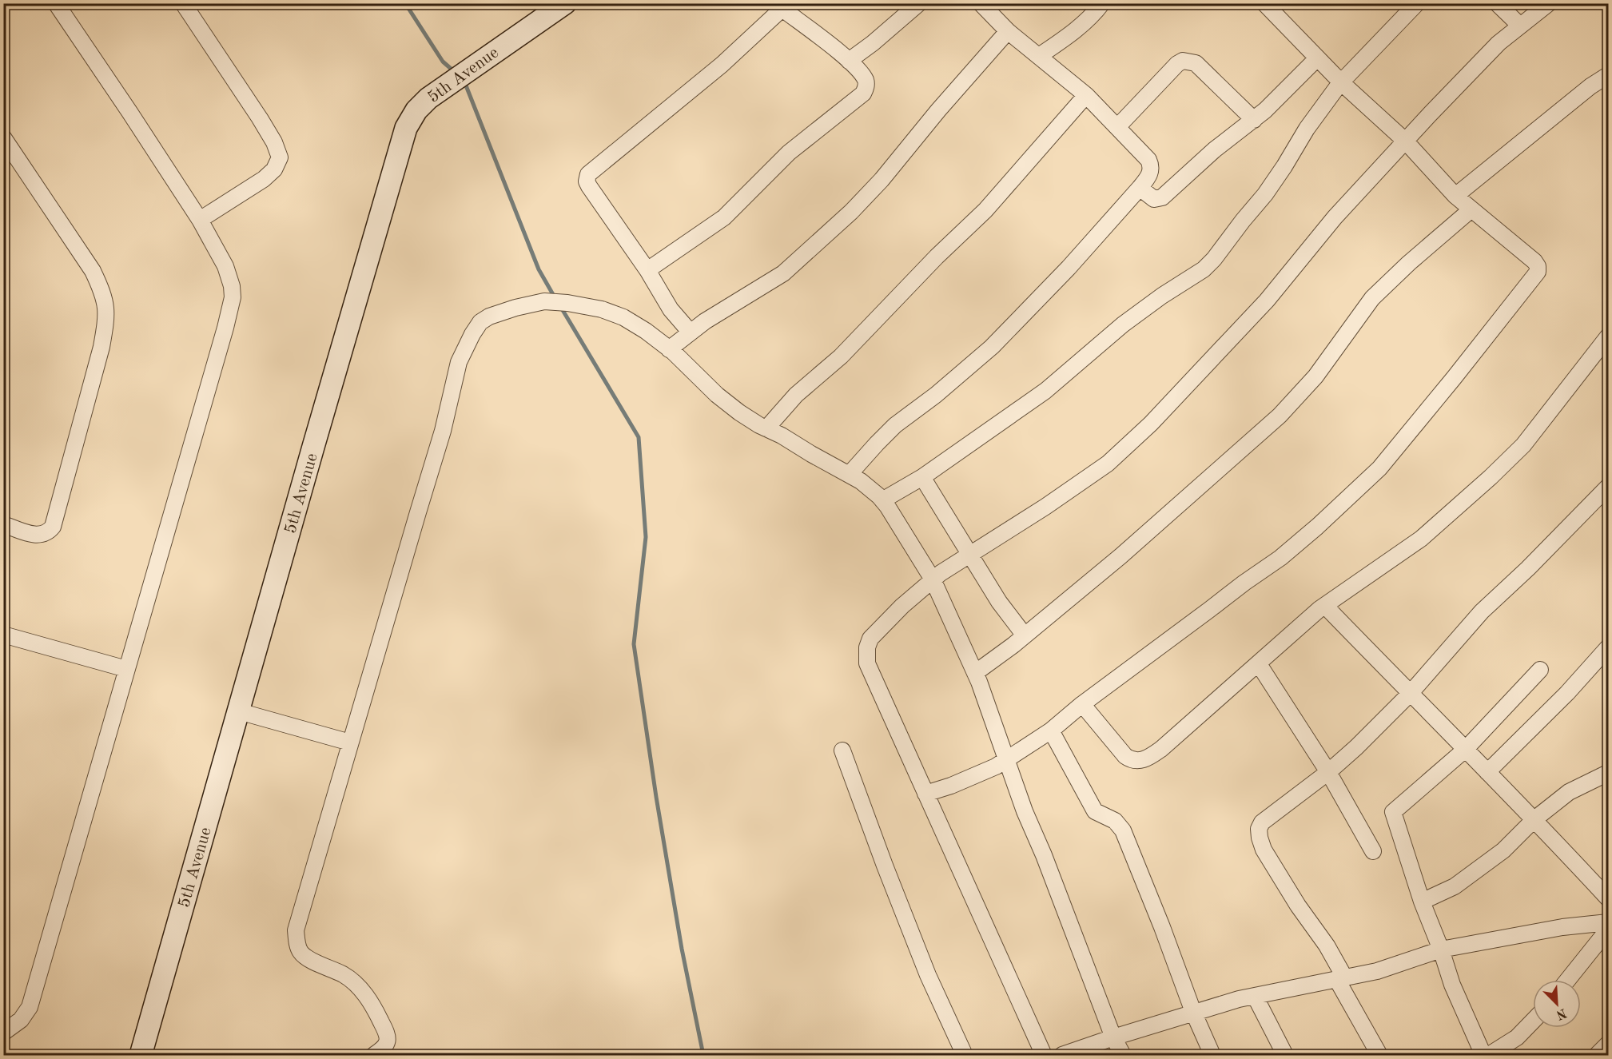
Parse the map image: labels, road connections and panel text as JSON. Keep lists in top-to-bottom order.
{
  "streets": {
    "street": ["5th Avenue"]
  },
  "north": "bottom right"
}
